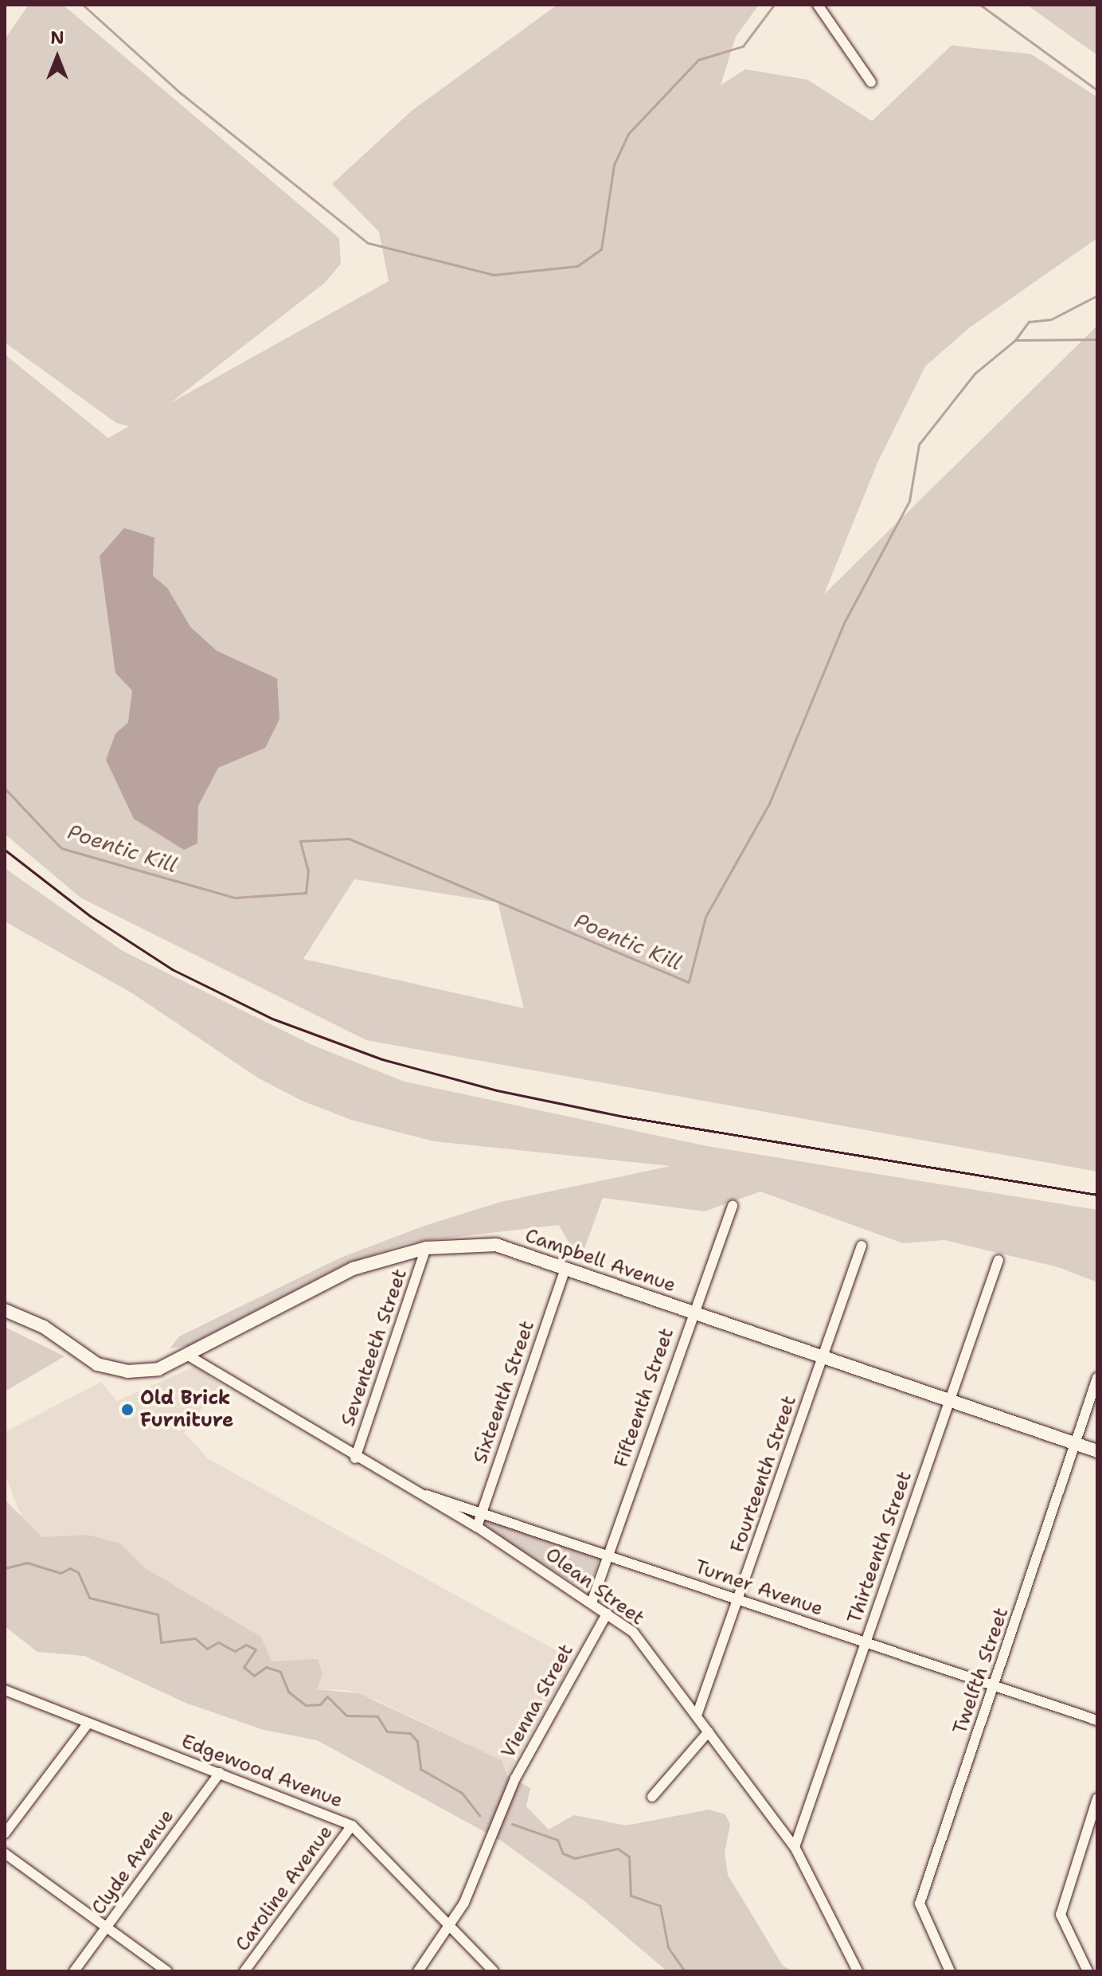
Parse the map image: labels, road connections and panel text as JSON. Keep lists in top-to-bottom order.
{
  "streets": {
    "street": [
      "Campbell Avenue",
      "Seventeeth Street",
      "Sixteenth Street",
      "Fifteenth Street",
      "Fourteenth Street",
      "Thirteenth Street",
      "Olean Street",
      "Turner Avenue",
      "Twelfth Street",
      "Vienna Street",
      "Edgewood Avenue",
      "Clyde Avenue",
      "Caroline Avenue"
    ]
  },
  "crossings": [
    ["Campbell Avenue", "Seventeeth Street"],
    ["Campbell Avenue", "Sixteenth Street"],
    ["Campbell Avenue", "Fifteenth Street"],
    ["Campbell Avenue", "Fourteenth Street"],
    ["Campbell Avenue", "Thirteenth Street"],
    ["Campbell Avenue", "Olean Street"],
    ["Campbell Avenue", "Twelfth Street"],
    ["Seventeeth Street", "Olean Street"],
    ["Sixteenth Street", "Olean Street"],
    ["Sixteenth Street", "Turner Avenue"],
    ["Fifteenth Street", "Olean Street"],
    ["Fifteenth Street", "Turner Avenue"],
    ["Fourteenth Street", "Olean Street"],
    ["Fourteenth Street", "Turner Avenue"],
    ["Thirteenth Street", "Olean Street"],
    ["Thirteenth Street", "Turner Avenue"],
    ["Olean Street", "Turner Avenue"],
    ["Olean Street", "Vienna Street"],
    ["Turner Avenue", "Twelfth Street"],
    ["Vienna Street", "Edgewood Avenue"],
    ["Edgewood Avenue", "Clyde Avenue"],
    ["Edgewood Avenue", "Caroline Avenue"]
  ],
  "water": ["Poentic Kill"],
  "places": ["Old Brick Furniture"],
  "north": "top"
}
